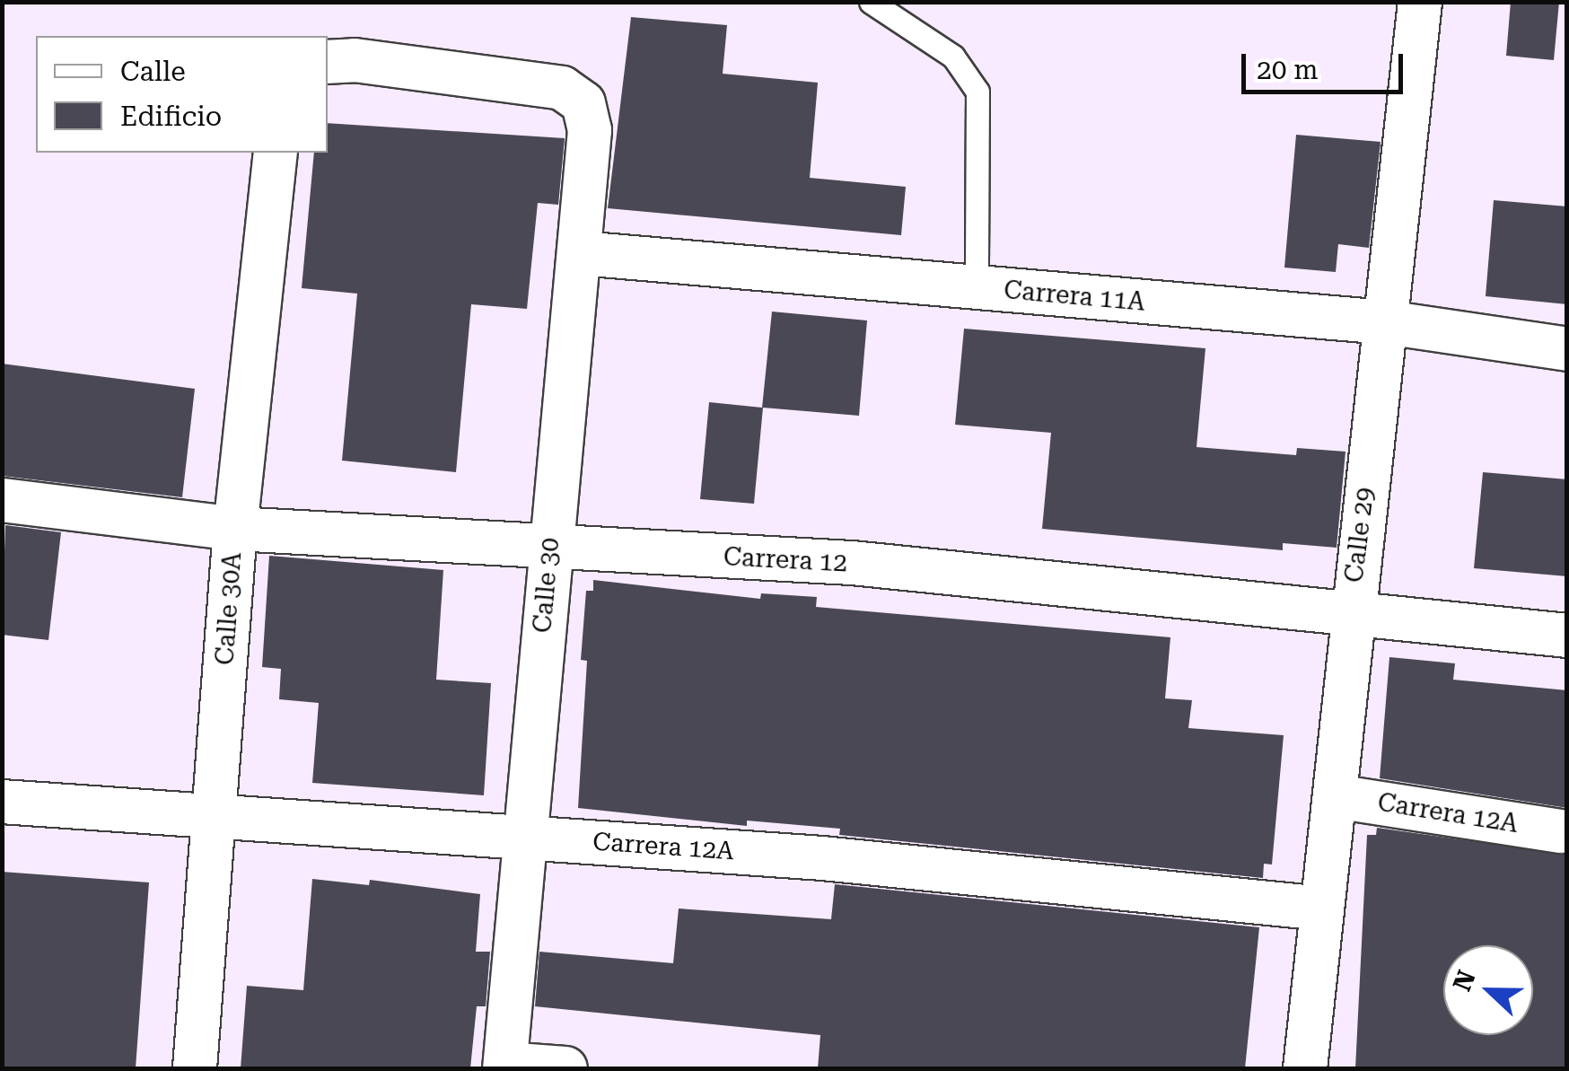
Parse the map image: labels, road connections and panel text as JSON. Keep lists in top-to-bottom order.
{
  "streets": {
    "street": [
      "Carrera 11A",
      "Calle 29",
      "Carrera 12",
      "Calle 30",
      "Calle 30A",
      "Carrera 12A"
    ]
  },
  "crossings": [
    ["Carrera 11A", "Calle 29"],
    ["Carrera 11A", "Calle 30"],
    ["Calle 29", "Carrera 12"],
    ["Calle 29", "Carrera 12A"],
    ["Carrera 12", "Calle 30"],
    ["Carrera 12", "Calle 30A"],
    ["Calle 30", "Carrera 12A"],
    ["Calle 30A", "Carrera 12A"]
  ],
  "legend": ["Calle", "Edificio"],
  "scale_bar": "20 m",
  "north": "left"
}
